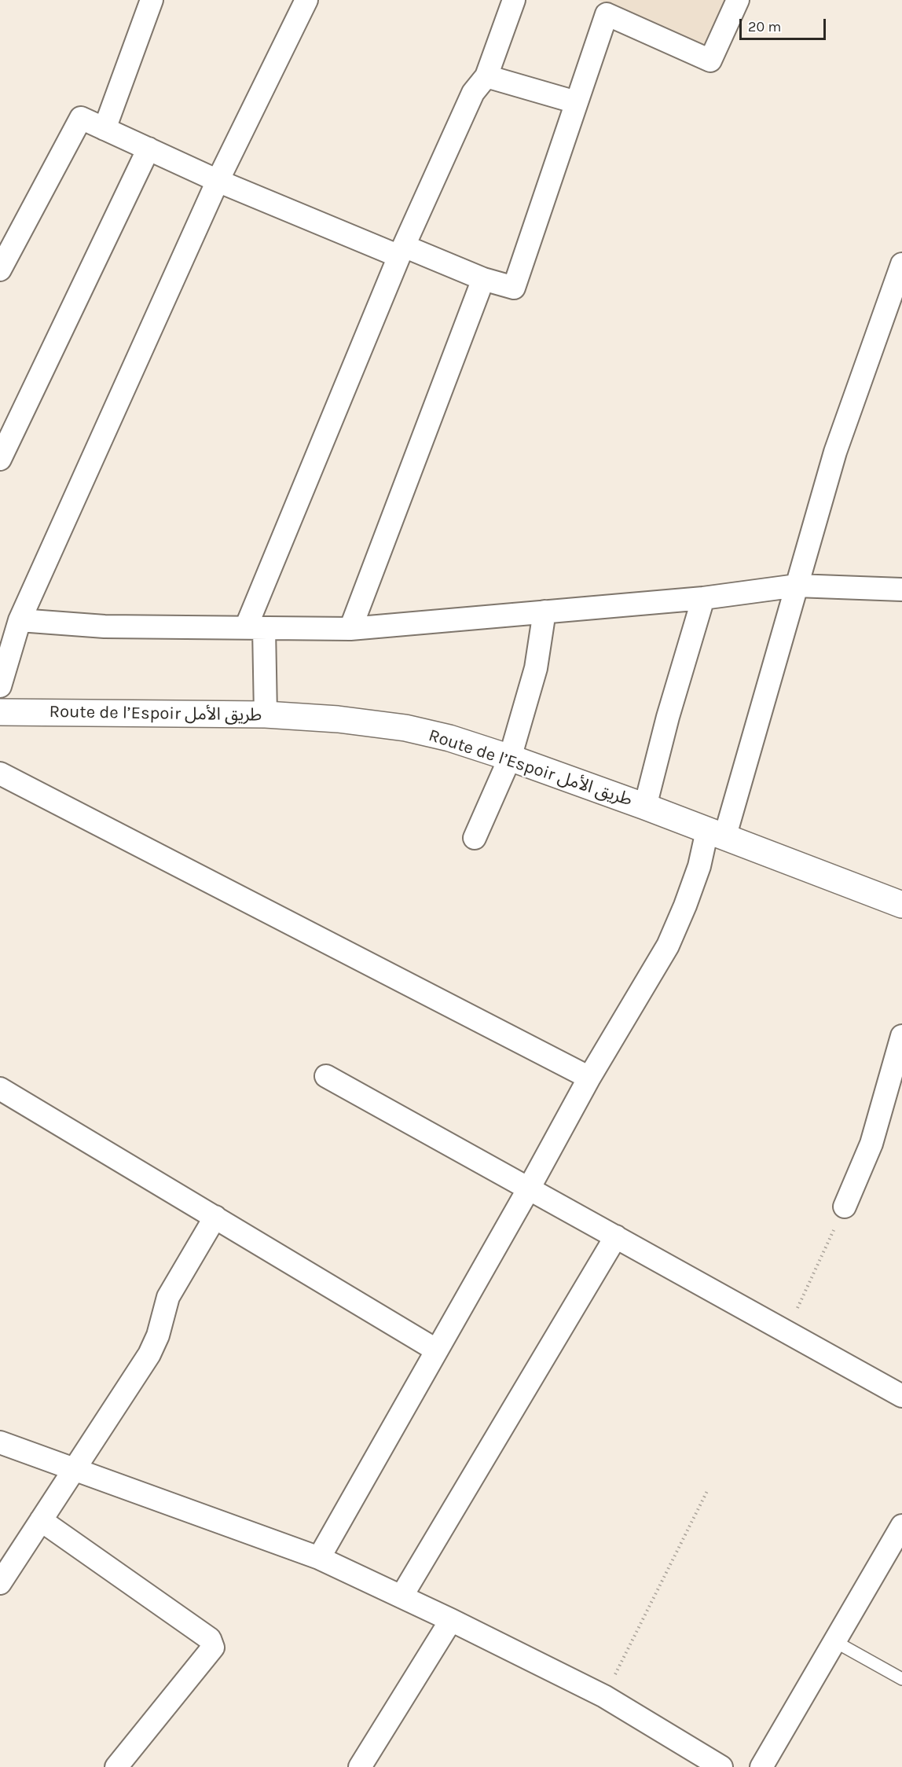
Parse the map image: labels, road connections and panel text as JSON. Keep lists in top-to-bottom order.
{
  "streets": {
    "highway": ["Route de l’Espoir طريق الأمل"]
  },
  "scale_bar": "20 m"
}
